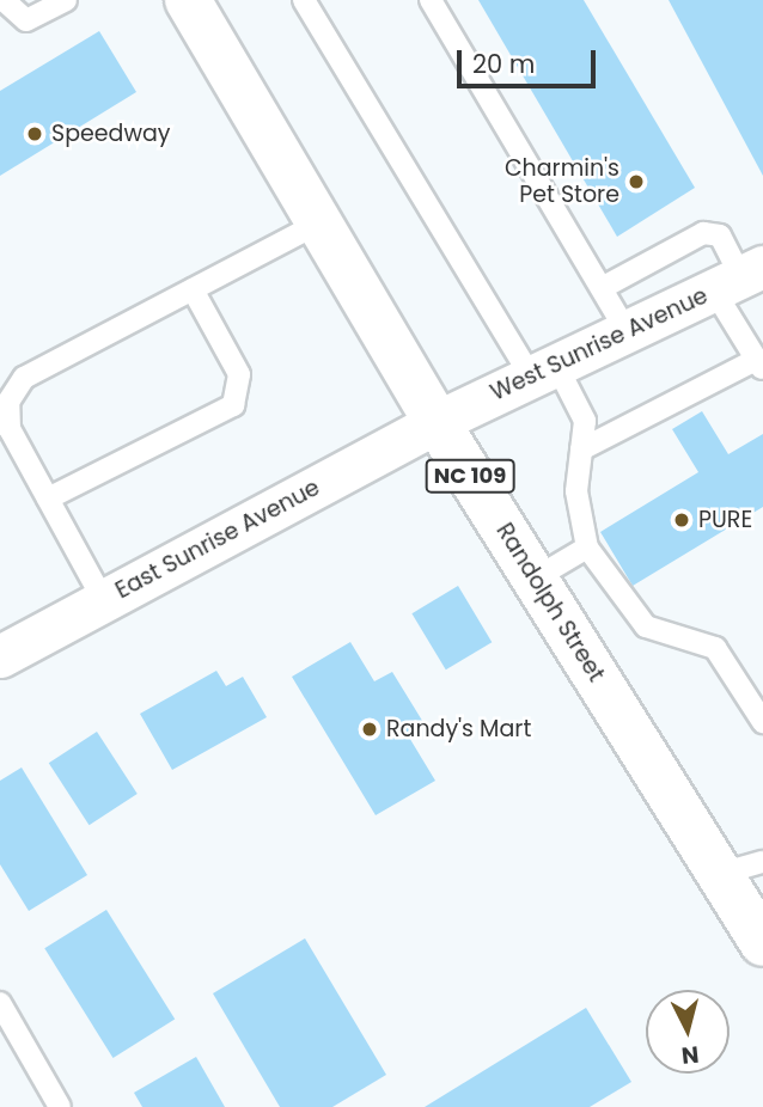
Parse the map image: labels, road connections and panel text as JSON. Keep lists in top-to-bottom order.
{
  "streets": {
    "main road": ["NC 109", "Randolph Street"],
    "street": ["West Sunrise Avenue", "East Sunrise Avenue"]
  },
  "crossings": [
    ["West Sunrise Avenue", "East Sunrise Avenue"],
    ["West Sunrise Avenue", "Randolph Street"],
    ["East Sunrise Avenue", "Randolph Street"]
  ],
  "places": [
    "Speedway",
    "Charmin's Pet Store",
    "PURE",
    "Randy's Mart"
  ],
  "scale_bar": "20 m",
  "north": "bottom"
}
